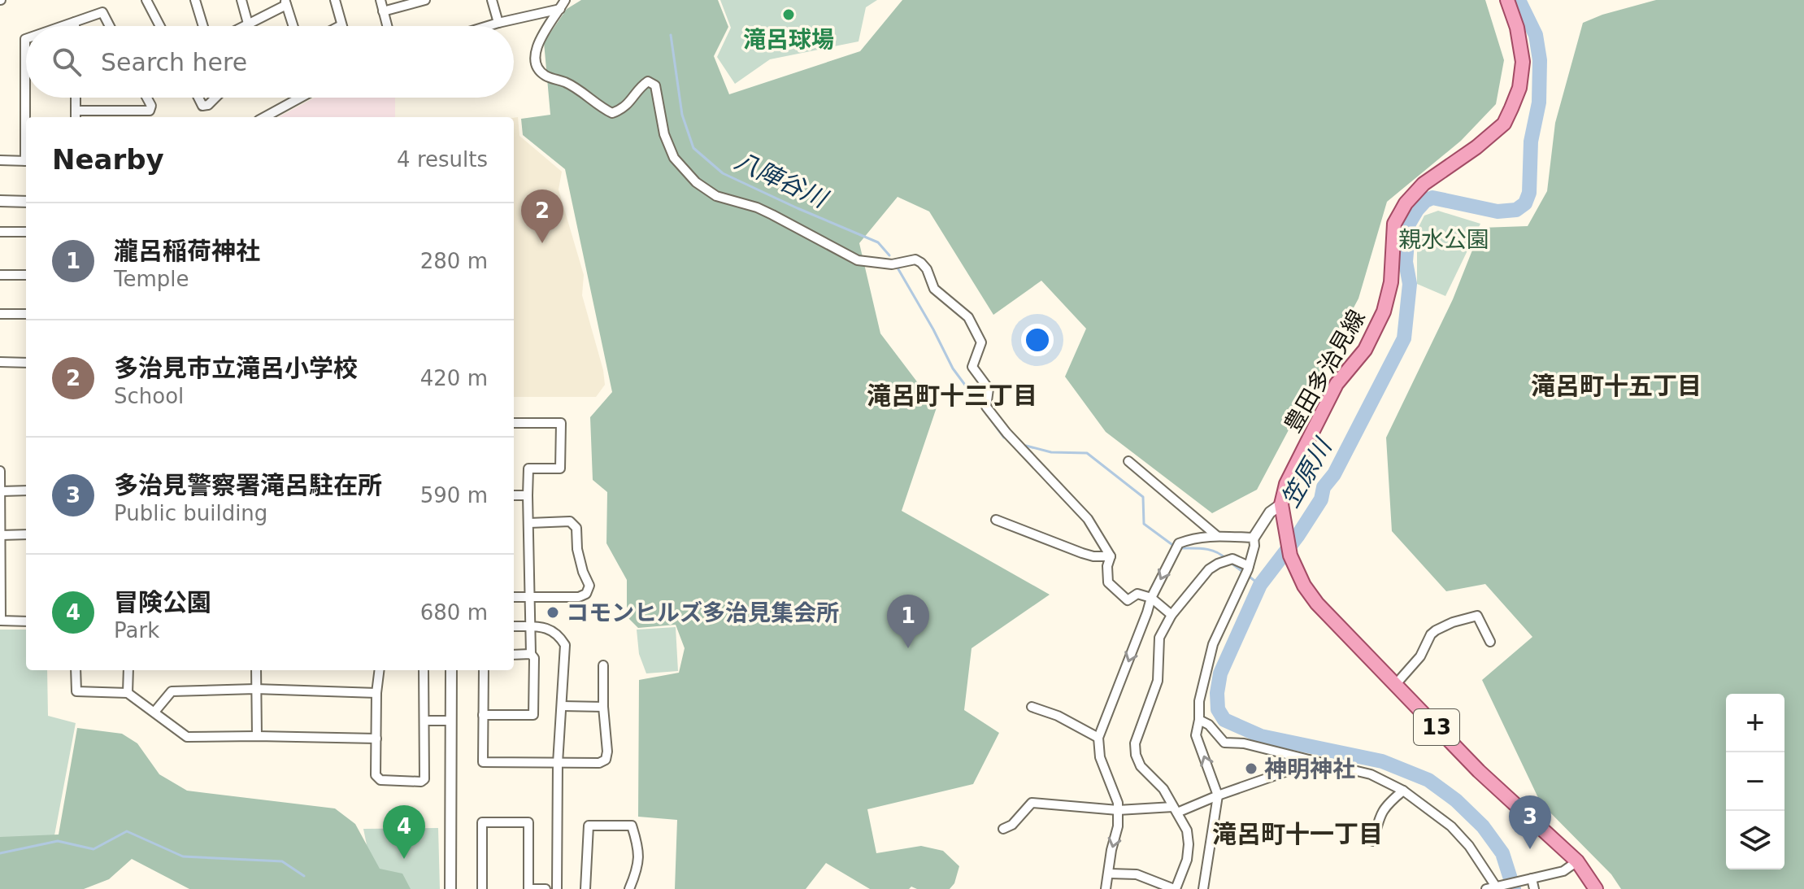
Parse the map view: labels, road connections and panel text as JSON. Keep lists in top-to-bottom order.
{
  "streets": {
    "main road": ["豊田多治見線", "13"]
  },
  "districts": ["滝呂町十五丁目", "滝呂町十三丁目", "滝呂町十一丁目"],
  "water": ["八陣谷川", "笠原川"],
  "parks": ["親水公園"],
  "places": ["滝呂球場", "コモンヒルズ多治見集会所", "神明神社"],
  "page": {
    "search": "Search here",
    "heading": ["Nearby", "4 results"],
    "pins": [
      "2",
      "1",
      "3",
      "4"
    ],
    "list": [
      {
        "mark": "1",
        "name": "瀧呂稲荷神社",
        "note": "Temple",
        "value": "280 m"
      },
      {
        "mark": "2",
        "name": "多治見市立滝呂小学校",
        "note": "School",
        "value": "420 m"
      },
      {
        "mark": "3",
        "name": "多治見警察署滝呂駐在所",
        "note": "Public building",
        "value": "590 m"
      },
      {
        "mark": "4",
        "name": "冒険公園",
        "note": "Park",
        "value": "680 m"
      }
    ],
    "map_buttons": ["+", "−"]
  }
}
